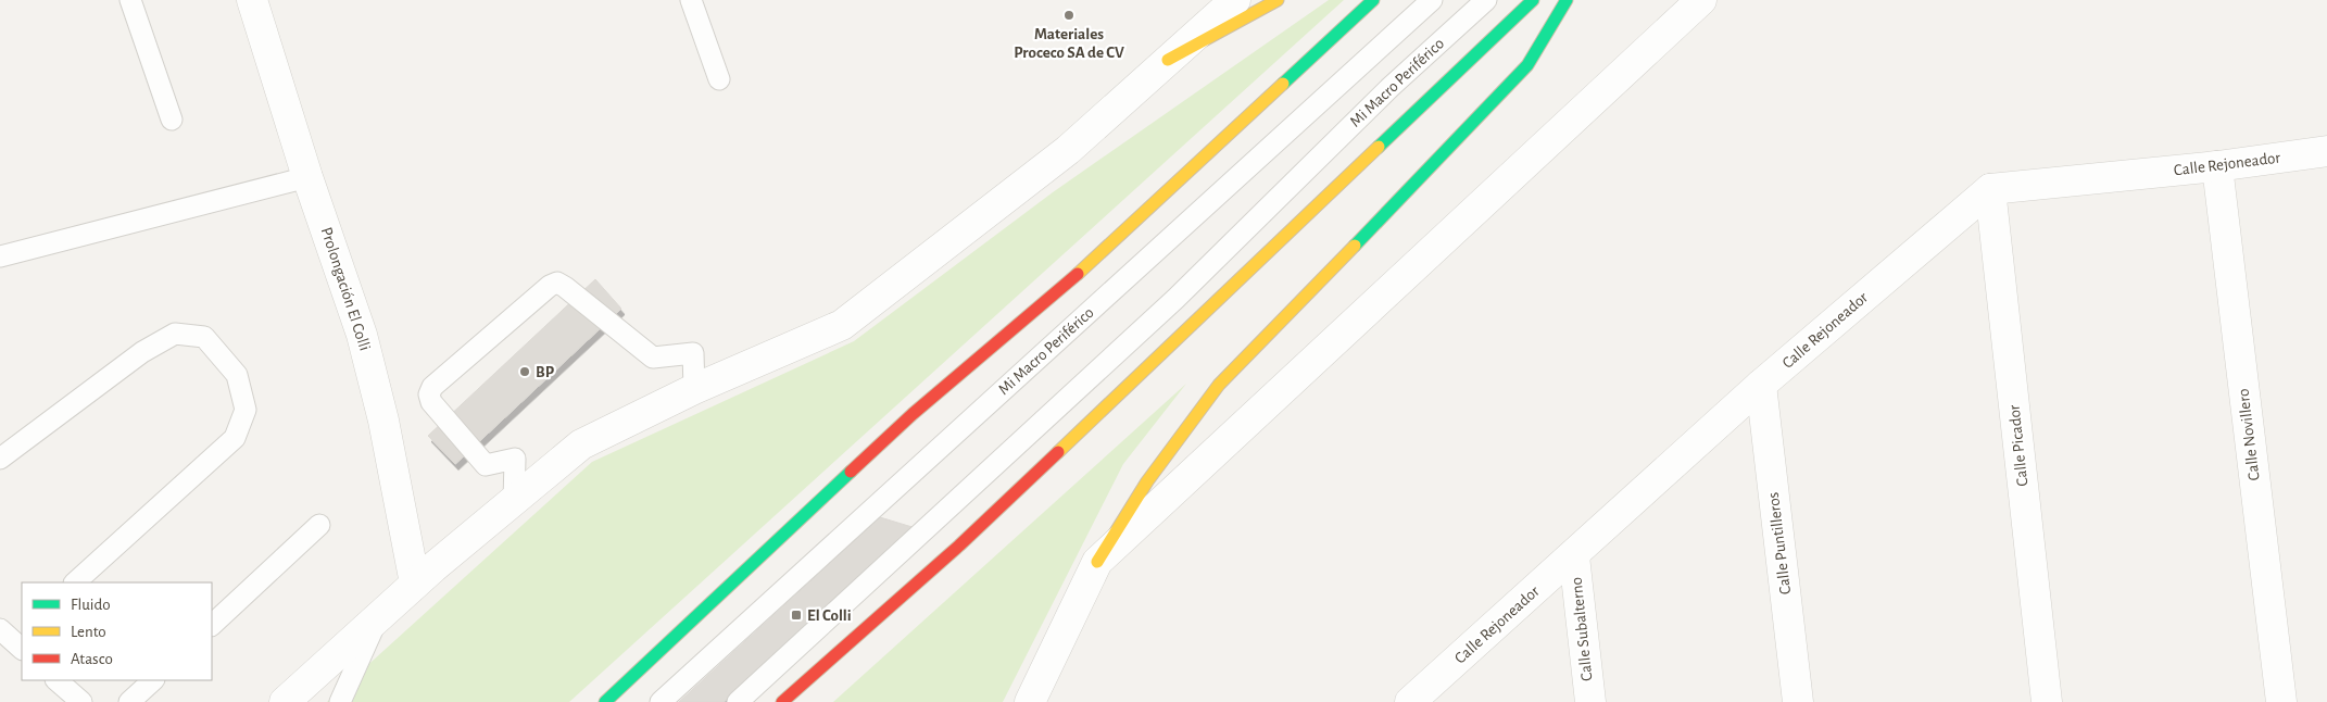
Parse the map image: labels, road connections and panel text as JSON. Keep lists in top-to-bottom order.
{
  "streets": {
    "street": [
      "Calle Rejoneador",
      "Prolongación El Colli",
      "Calle Novillero",
      "Calle Picador",
      "Calle Puntilleros",
      "Calle Subalterno"
    ],
    "lane": ["Mi Macro Periférico"]
  },
  "crossings": [
    ["Calle Rejoneador", "Calle Novillero"],
    ["Calle Rejoneador", "Calle Picador"],
    ["Calle Rejoneador", "Calle Puntilleros"],
    ["Calle Rejoneador", "Calle Subalterno"]
  ],
  "places": {
    "other": ["Materiales Proceco SA de CV", "BP"],
    "transit": ["El Colli"]
  },
  "legend": ["Fluido", "Lento", "Atasco"]
}
